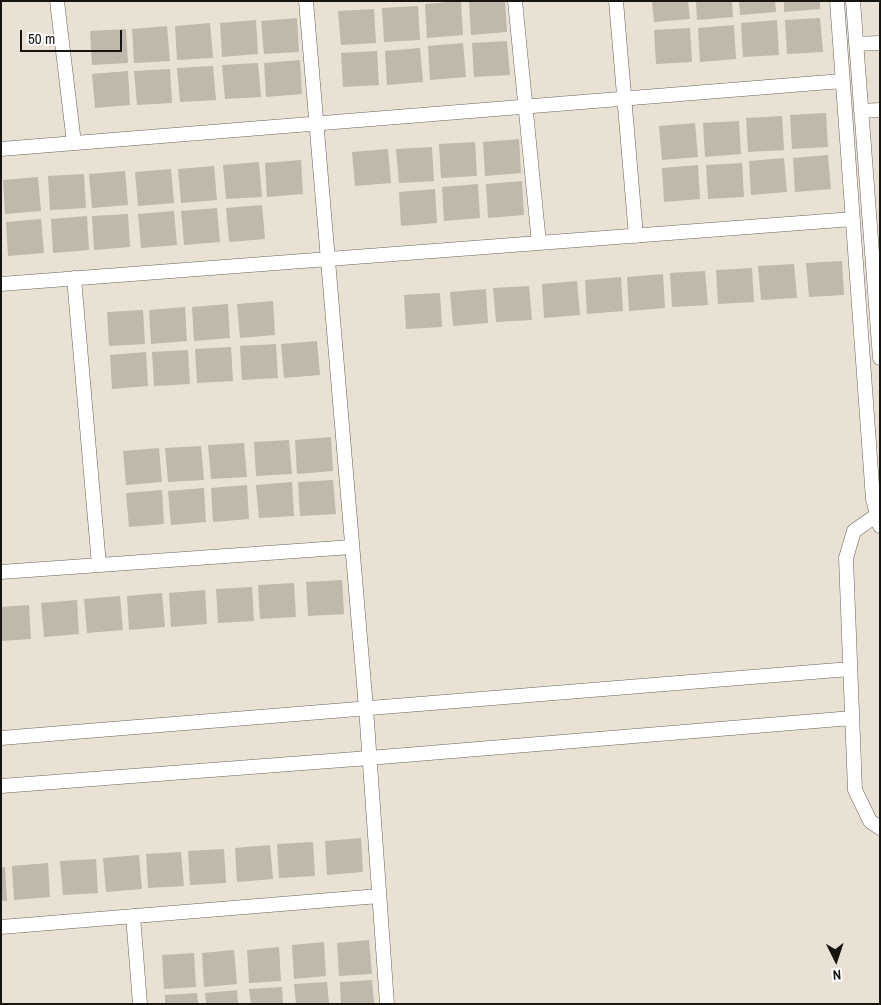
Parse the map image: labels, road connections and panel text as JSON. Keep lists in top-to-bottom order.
{
  "scale_bar": "50 m",
  "north": "bottom"
}
